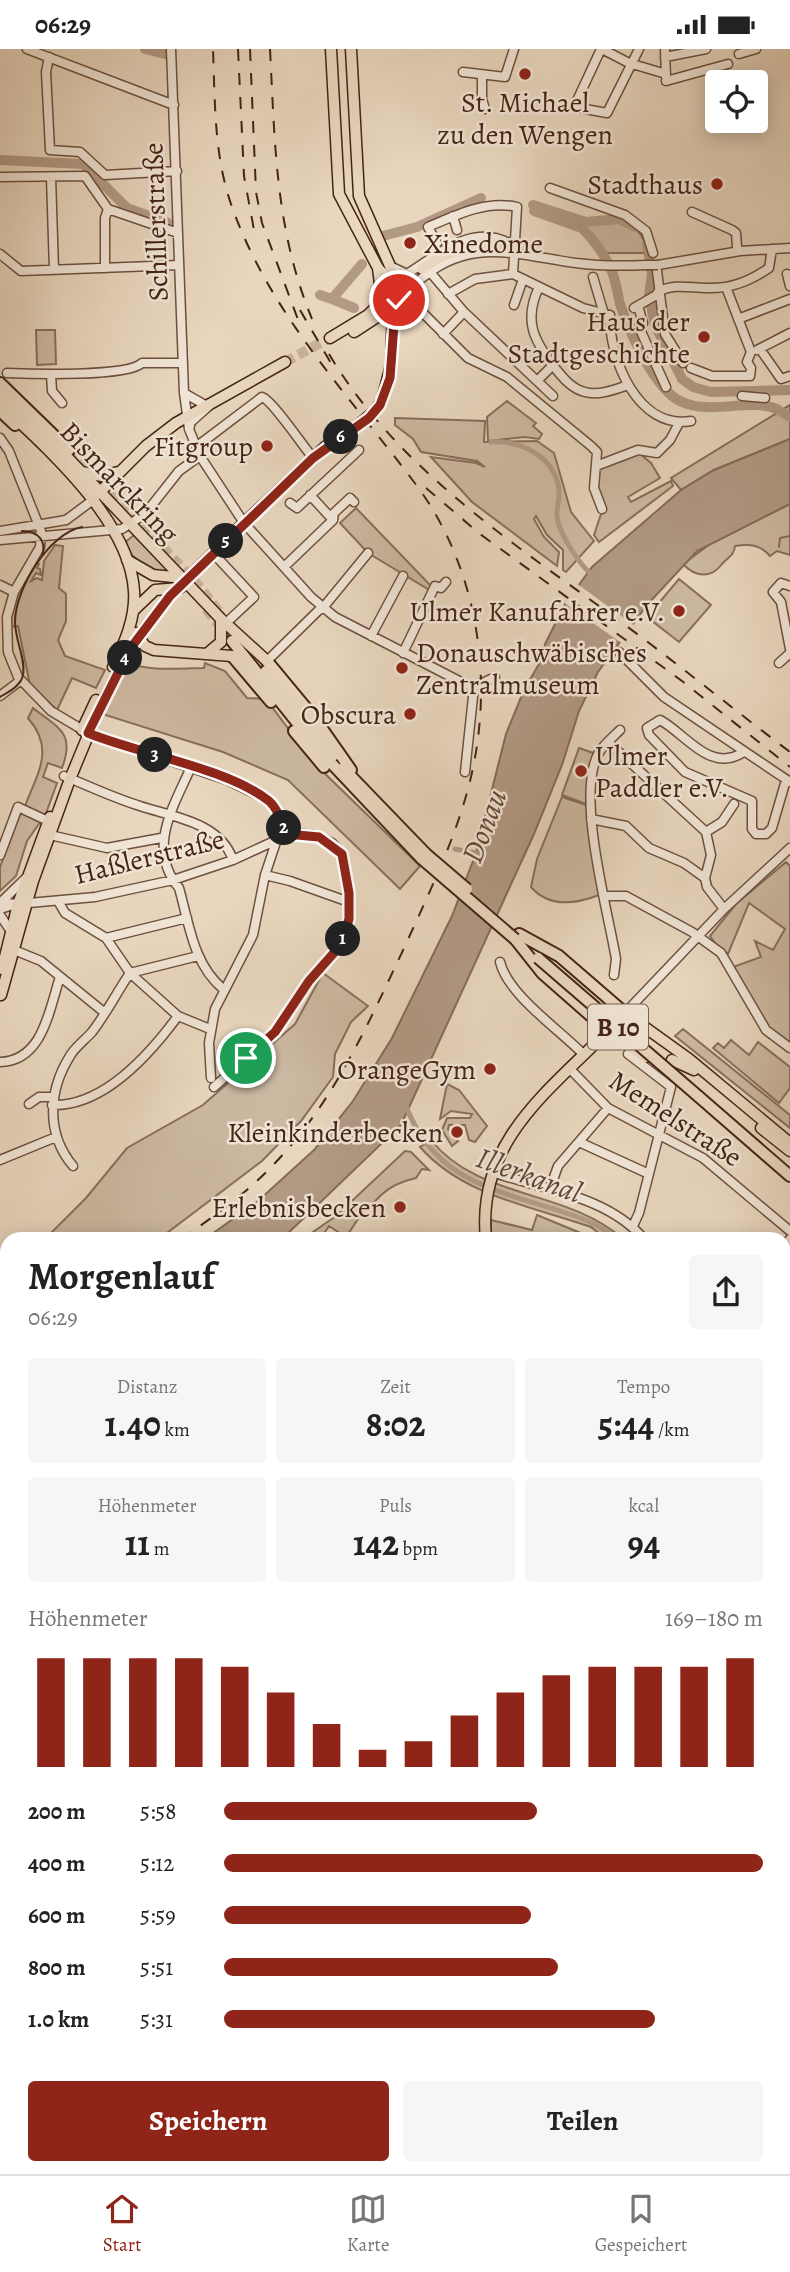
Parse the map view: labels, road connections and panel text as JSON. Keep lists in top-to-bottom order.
{
  "streets": {
    "highway": ["B 10"],
    "main road": ["Bismarckring"],
    "street": ["Schillerstraße", "Haßlerstraße", "Memelstraße"]
  },
  "crossings": [
    ["Bismarckring", "B 10"]
  ],
  "water": ["Donau", "Illerkanal"],
  "places": [
    "St. Michael zu den Wengen",
    "Stadthaus",
    "Xinedome",
    "Haus der Stadtgeschichte",
    "Fitgroup",
    "Ulmer Kanufahrer e.V.",
    "Donauschwäbisches Zentralmuseum",
    "Obscura",
    "Ulmer Paddler e.V.",
    "OrangeGym",
    "Kleinkinderbecken",
    "Erlebnisbecken"
  ],
  "page": {
    "status": "06:29",
    "pins": [
      "6",
      "5",
      "4",
      "3",
      "2",
      "1"
    ],
    "heading": ["Morgenlauf", "06:29"],
    "stats": [
      ["Distanz", "1.40 km"],
      ["Zeit", "8:02"],
      ["Tempo", "5:44 /km"],
      ["Höhenmeter", "11 m"],
      ["Puls", "142 bpm"],
      ["kcal", "94"]
    ],
    "chart": ["Höhenmeter", "169–180 m"],
    "list": [
      {
        "name": "200 m",
        "note": "5:58"
      },
      {
        "name": "400 m",
        "note": "5:12"
      },
      {
        "name": "600 m",
        "note": "5:59"
      },
      {
        "name": "800 m",
        "note": "5:51"
      },
      {
        "name": "1.0 km",
        "note": "5:31"
      }
    ],
    "buttons": ["Speichern", "Teilen"],
    "tabs": ["Start", "Karte", "Gespeichert"]
  }
}
